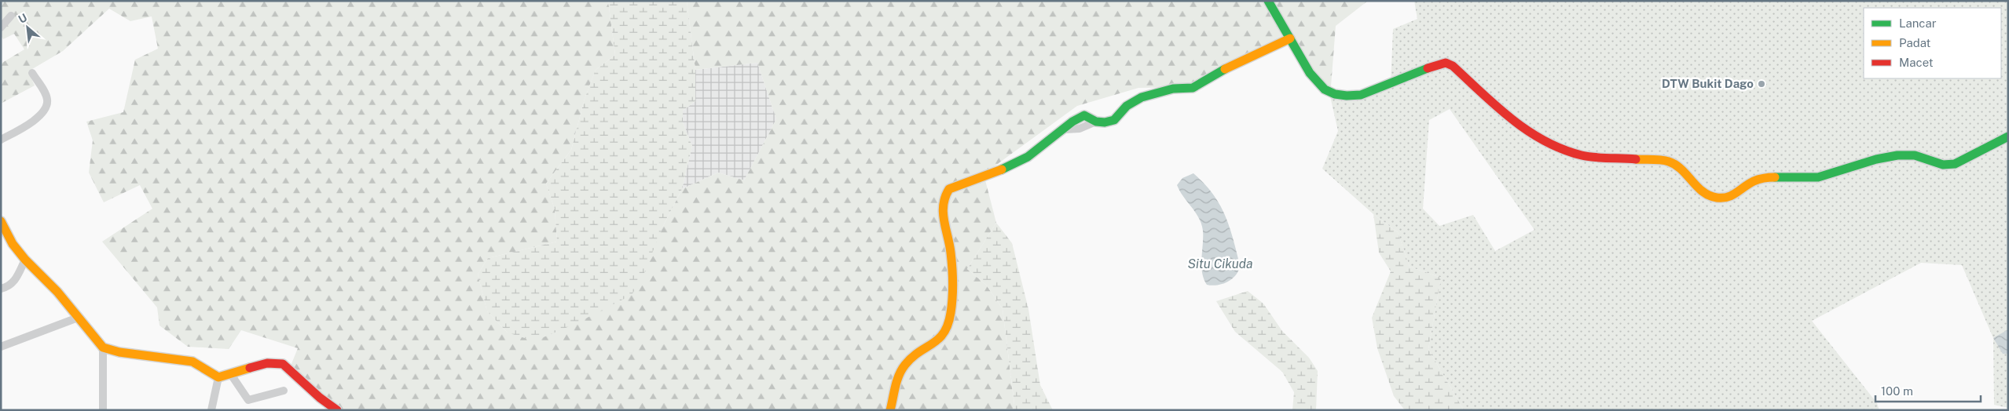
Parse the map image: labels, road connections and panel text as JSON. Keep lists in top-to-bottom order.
{
  "water": ["Situ Cikuda"],
  "places": ["DTW Bukit Dago"],
  "legend": ["Lancar", "Padat", "Macet"],
  "scale_bar": "100 m",
  "north": "top left"
}
